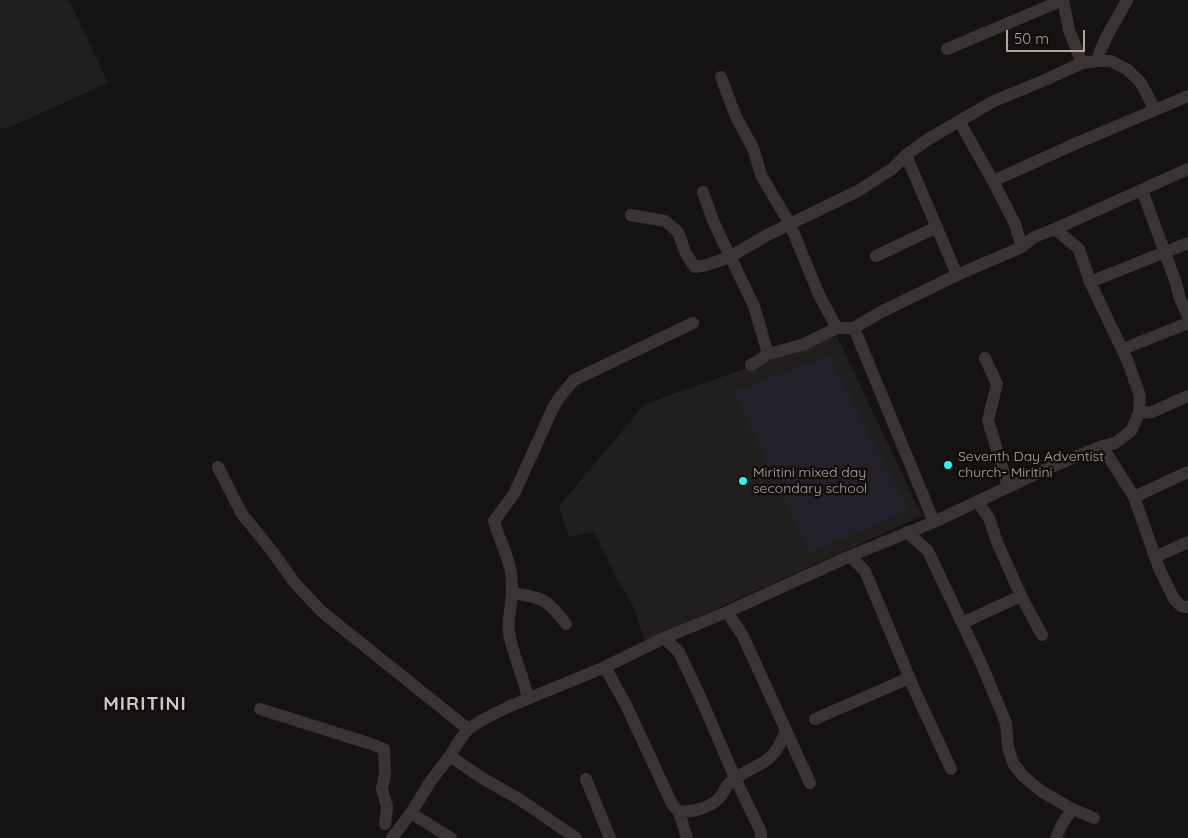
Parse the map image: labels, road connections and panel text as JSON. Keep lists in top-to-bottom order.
{
  "districts": ["MIRITINI"],
  "places": ["Seventh Day Adventist church- Miritini", "Miritini mixed day secondary school"],
  "scale_bar": "50 m"
}
